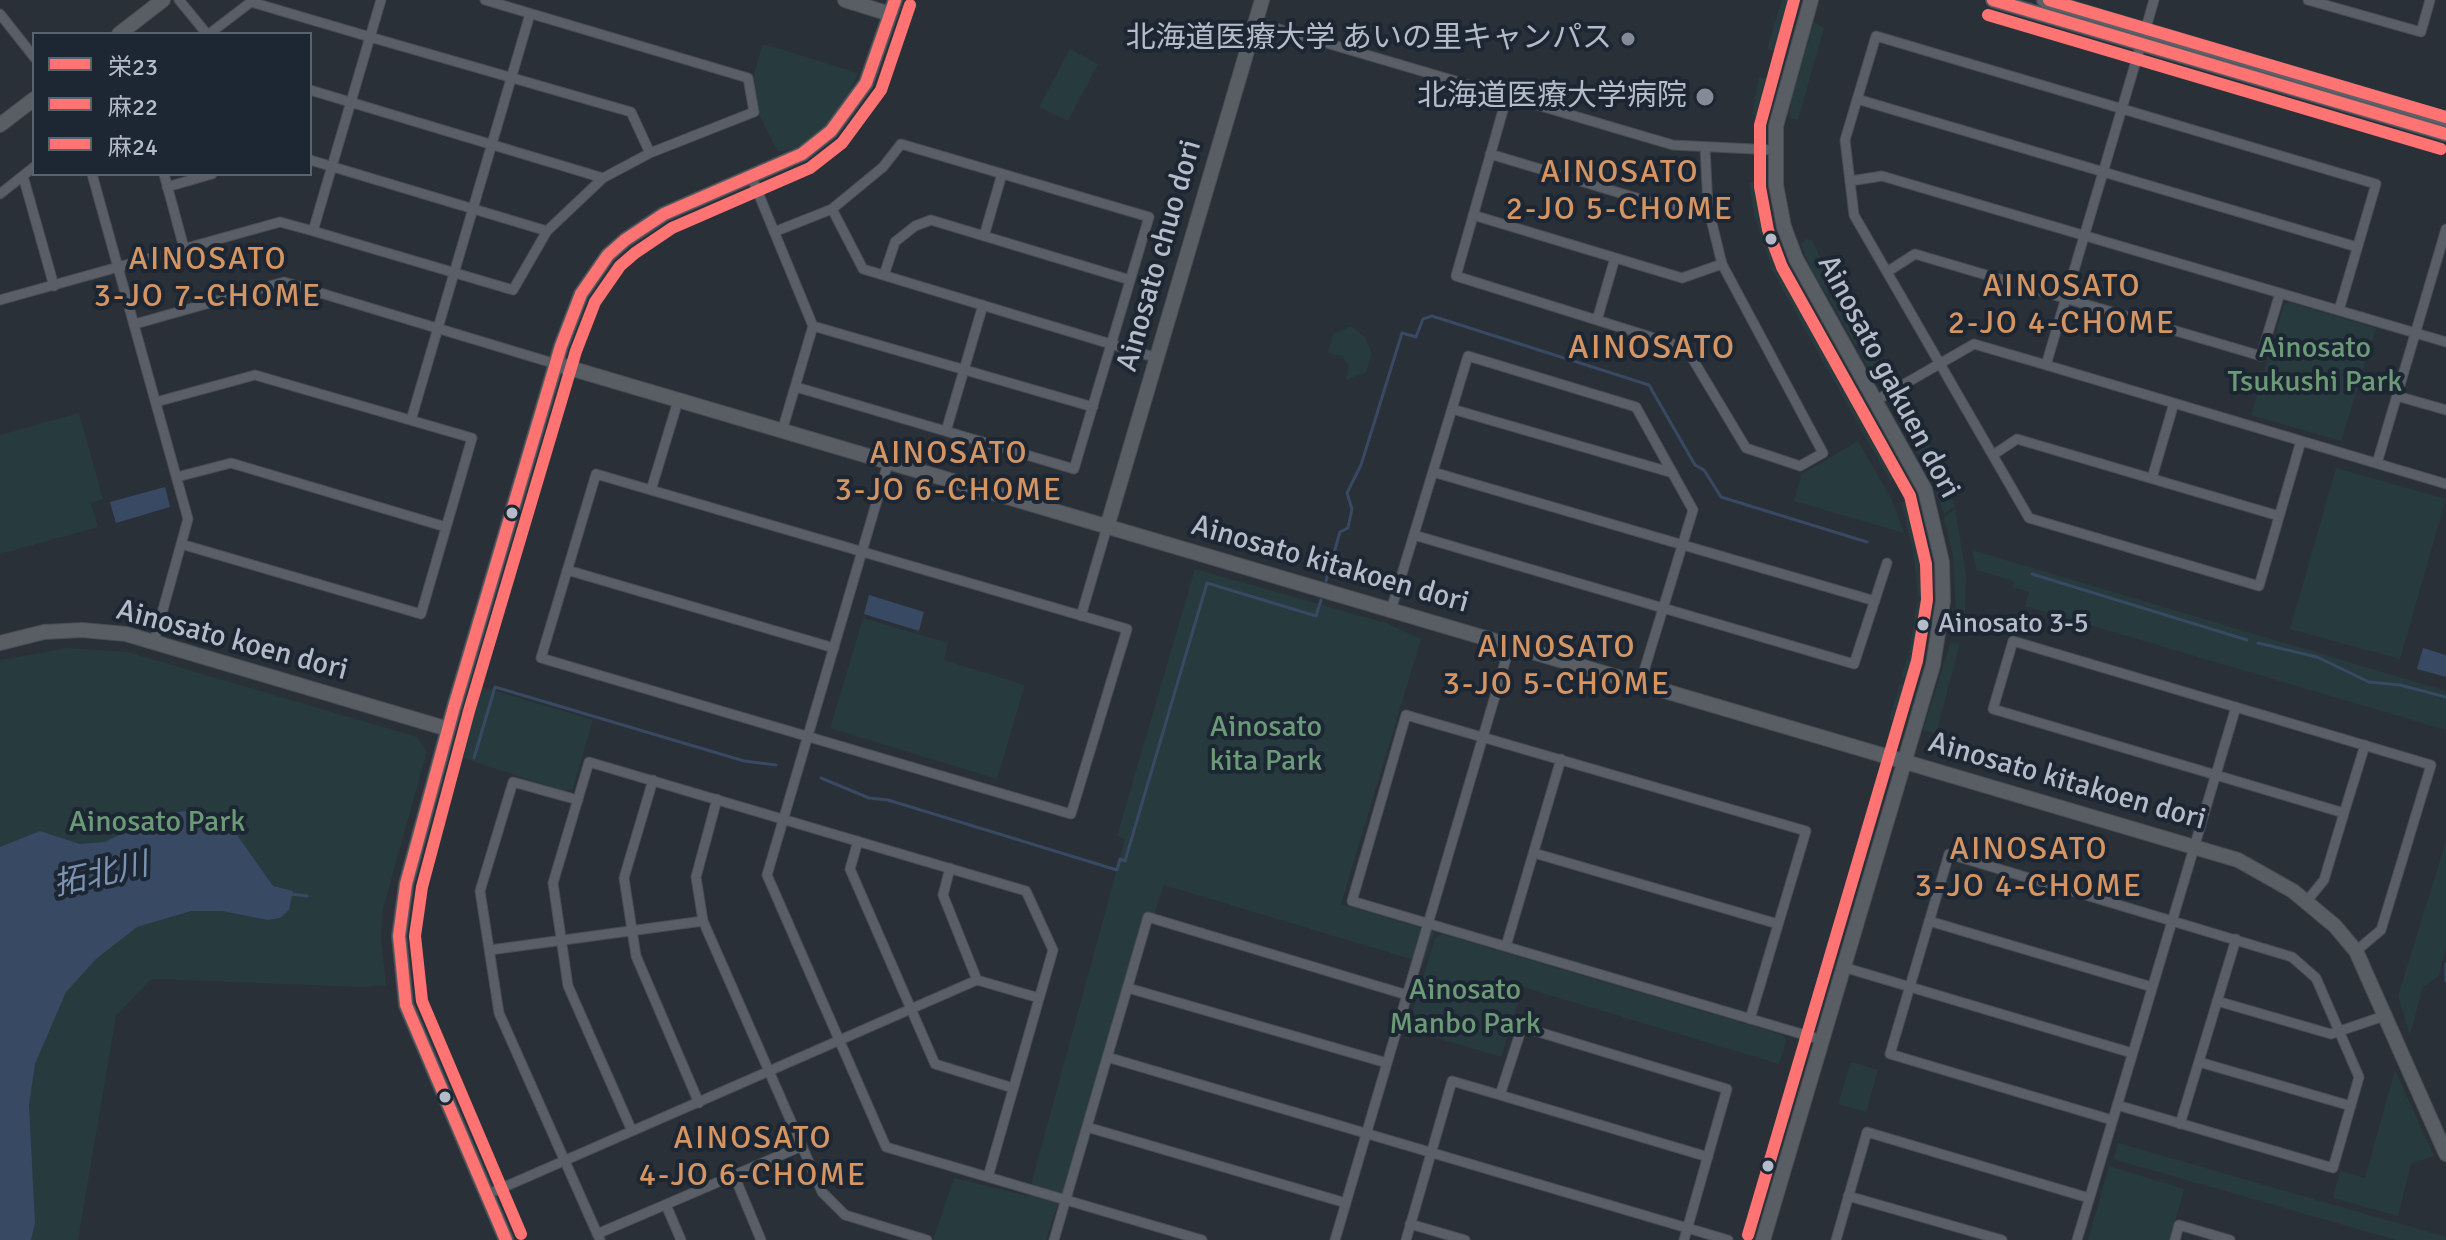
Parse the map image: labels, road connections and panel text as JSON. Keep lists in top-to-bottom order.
{
  "streets": {
    "street": [
      "Ainosato chuo dori",
      "Ainosato gakuen dori",
      "Ainosato kitakoen dori",
      "Ainosato koen dori"
    ]
  },
  "crossings": [
    ["Ainosato chuo dori", "Ainosato kitakoen dori"],
    ["Ainosato gakuen dori", "Ainosato kitakoen dori"]
  ],
  "districts": [
    "AINOSATO 2-JO 5-CHOME",
    "AINOSATO 3-JO 7-CHOME",
    "AINOSATO 2-JO 4-CHOME",
    "AINOSATO",
    "AINOSATO 3-JO 6-CHOME",
    "AINOSATO 3-JO 5-CHOME",
    "AINOSATO 3-JO 4-CHOME",
    "AINOSATO 4-JO 6-CHOME"
  ],
  "water": ["拓北川"],
  "parks": [
    "Ainosato Tsukushi Park",
    "Ainosato kita Park",
    "Ainosato Park",
    "Ainosato Manbo Park"
  ],
  "places": ["北海道医療大学 あいの里キャンパス", "北海道医療大学病院", "Ainosato 3-5"],
  "lines": ["transit line 栄23", "transit line 麻24", "transit line 麻22"],
  "legend": ["栄23", "麻22", "麻24"]
}
